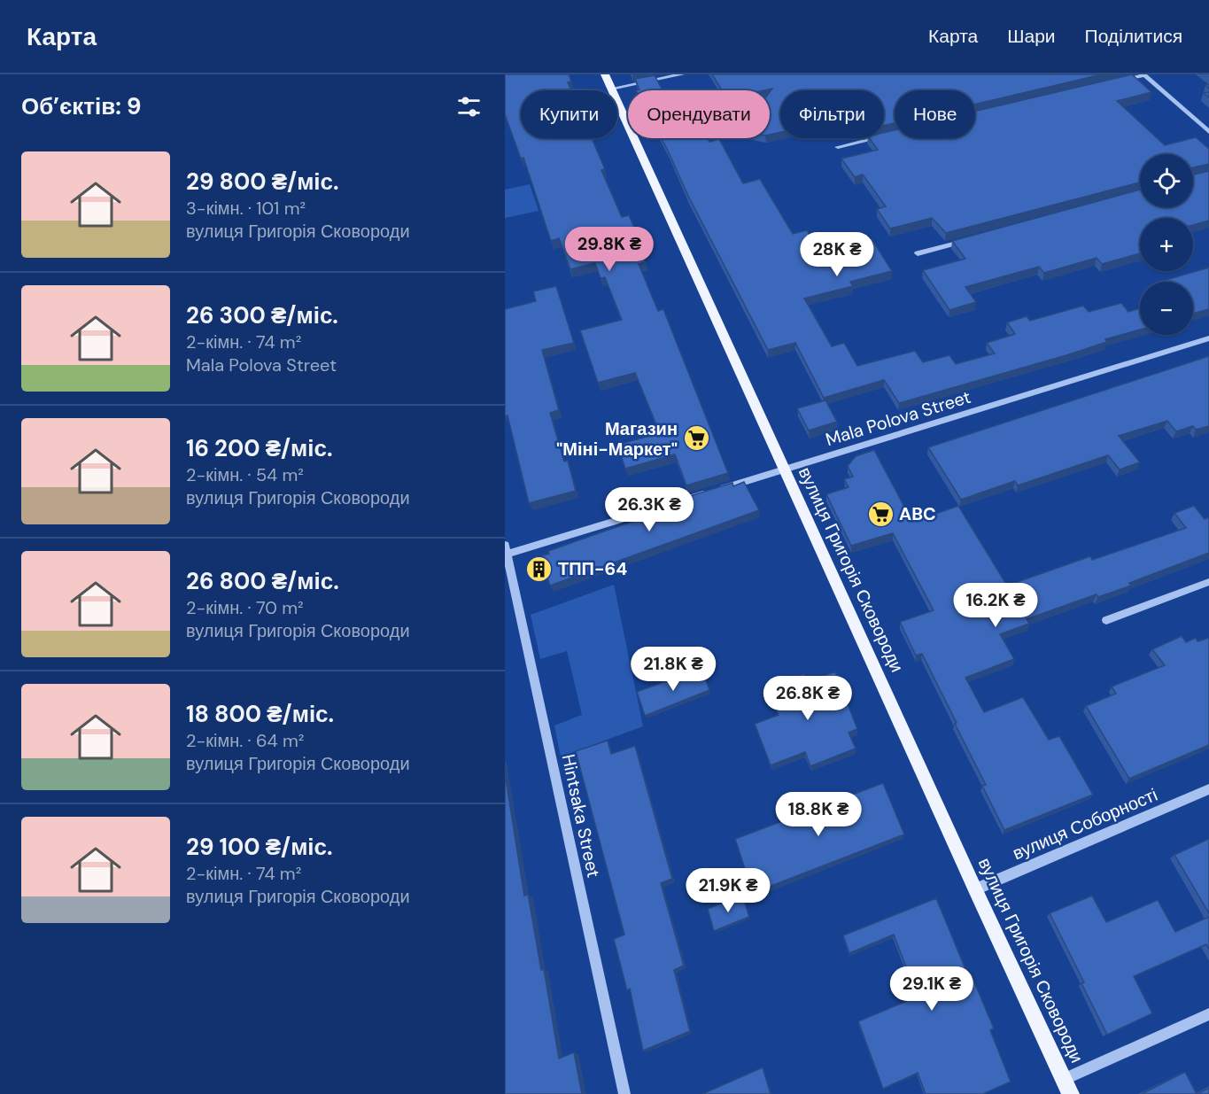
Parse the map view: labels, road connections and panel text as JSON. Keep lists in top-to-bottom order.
{
  "streets": {
    "main road": ["вулиця Григорія Сковороди"],
    "street": ["Mala Polova Street", "Hintsaka Street", "вулиця Соборності"]
  },
  "crossings": [
    ["Mala Polova Street", "вулиця Григорія Сковороди"],
    ["Mala Polova Street", "Hintsaka Street"],
    ["вулиця Григорія Сковороди", "вулиця Соборності"]
  ],
  "places": {
    "supermarket": ["Магазин \"Міні-Маркет\"", "ABC"],
    "building": ["ТПП-64"]
  },
  "page": {
    "header": "Карта",
    "nav": ["Карта", "Шари", "Поділитися"],
    "heading": "Об’єктів: 9",
    "chip": [
      "Купити",
      "Орендувати",
      "Фільтри",
      "Нове"
    ],
    "list": [
      {
        "name": "29 800 ₴/міс.",
        "note": "3-кімн. · 101 m² · вулиця Григорія Сковороди"
      },
      {
        "name": "26 300 ₴/міс.",
        "note": "2-кімн. · 74 m² · Mala Polova Street"
      },
      {
        "name": "16 200 ₴/міс.",
        "note": "2-кімн. · 54 m² · вулиця Григорія Сковороди"
      },
      {
        "name": "26 800 ₴/міс.",
        "note": "2-кімн. · 70 m² · вулиця Григорія Сковороди"
      },
      {
        "name": "18 800 ₴/міс.",
        "note": "2-кімн. · 64 m² · вулиця Григорія Сковороди"
      },
      {
        "name": "29 100 ₴/міс.",
        "note": "2-кімн. · 74 m² · вулиця Григорія Сковороди"
      }
    ],
    "map_buttons": ["+", "−"],
    "price": [
      "29.8K ₴",
      "28K ₴",
      "26.3K ₴",
      "16.2K ₴",
      "21.8K ₴",
      "26.8K ₴",
      "18.8K ₴",
      "21.9K ₴",
      "29.1K ₴"
    ]
  }
}
